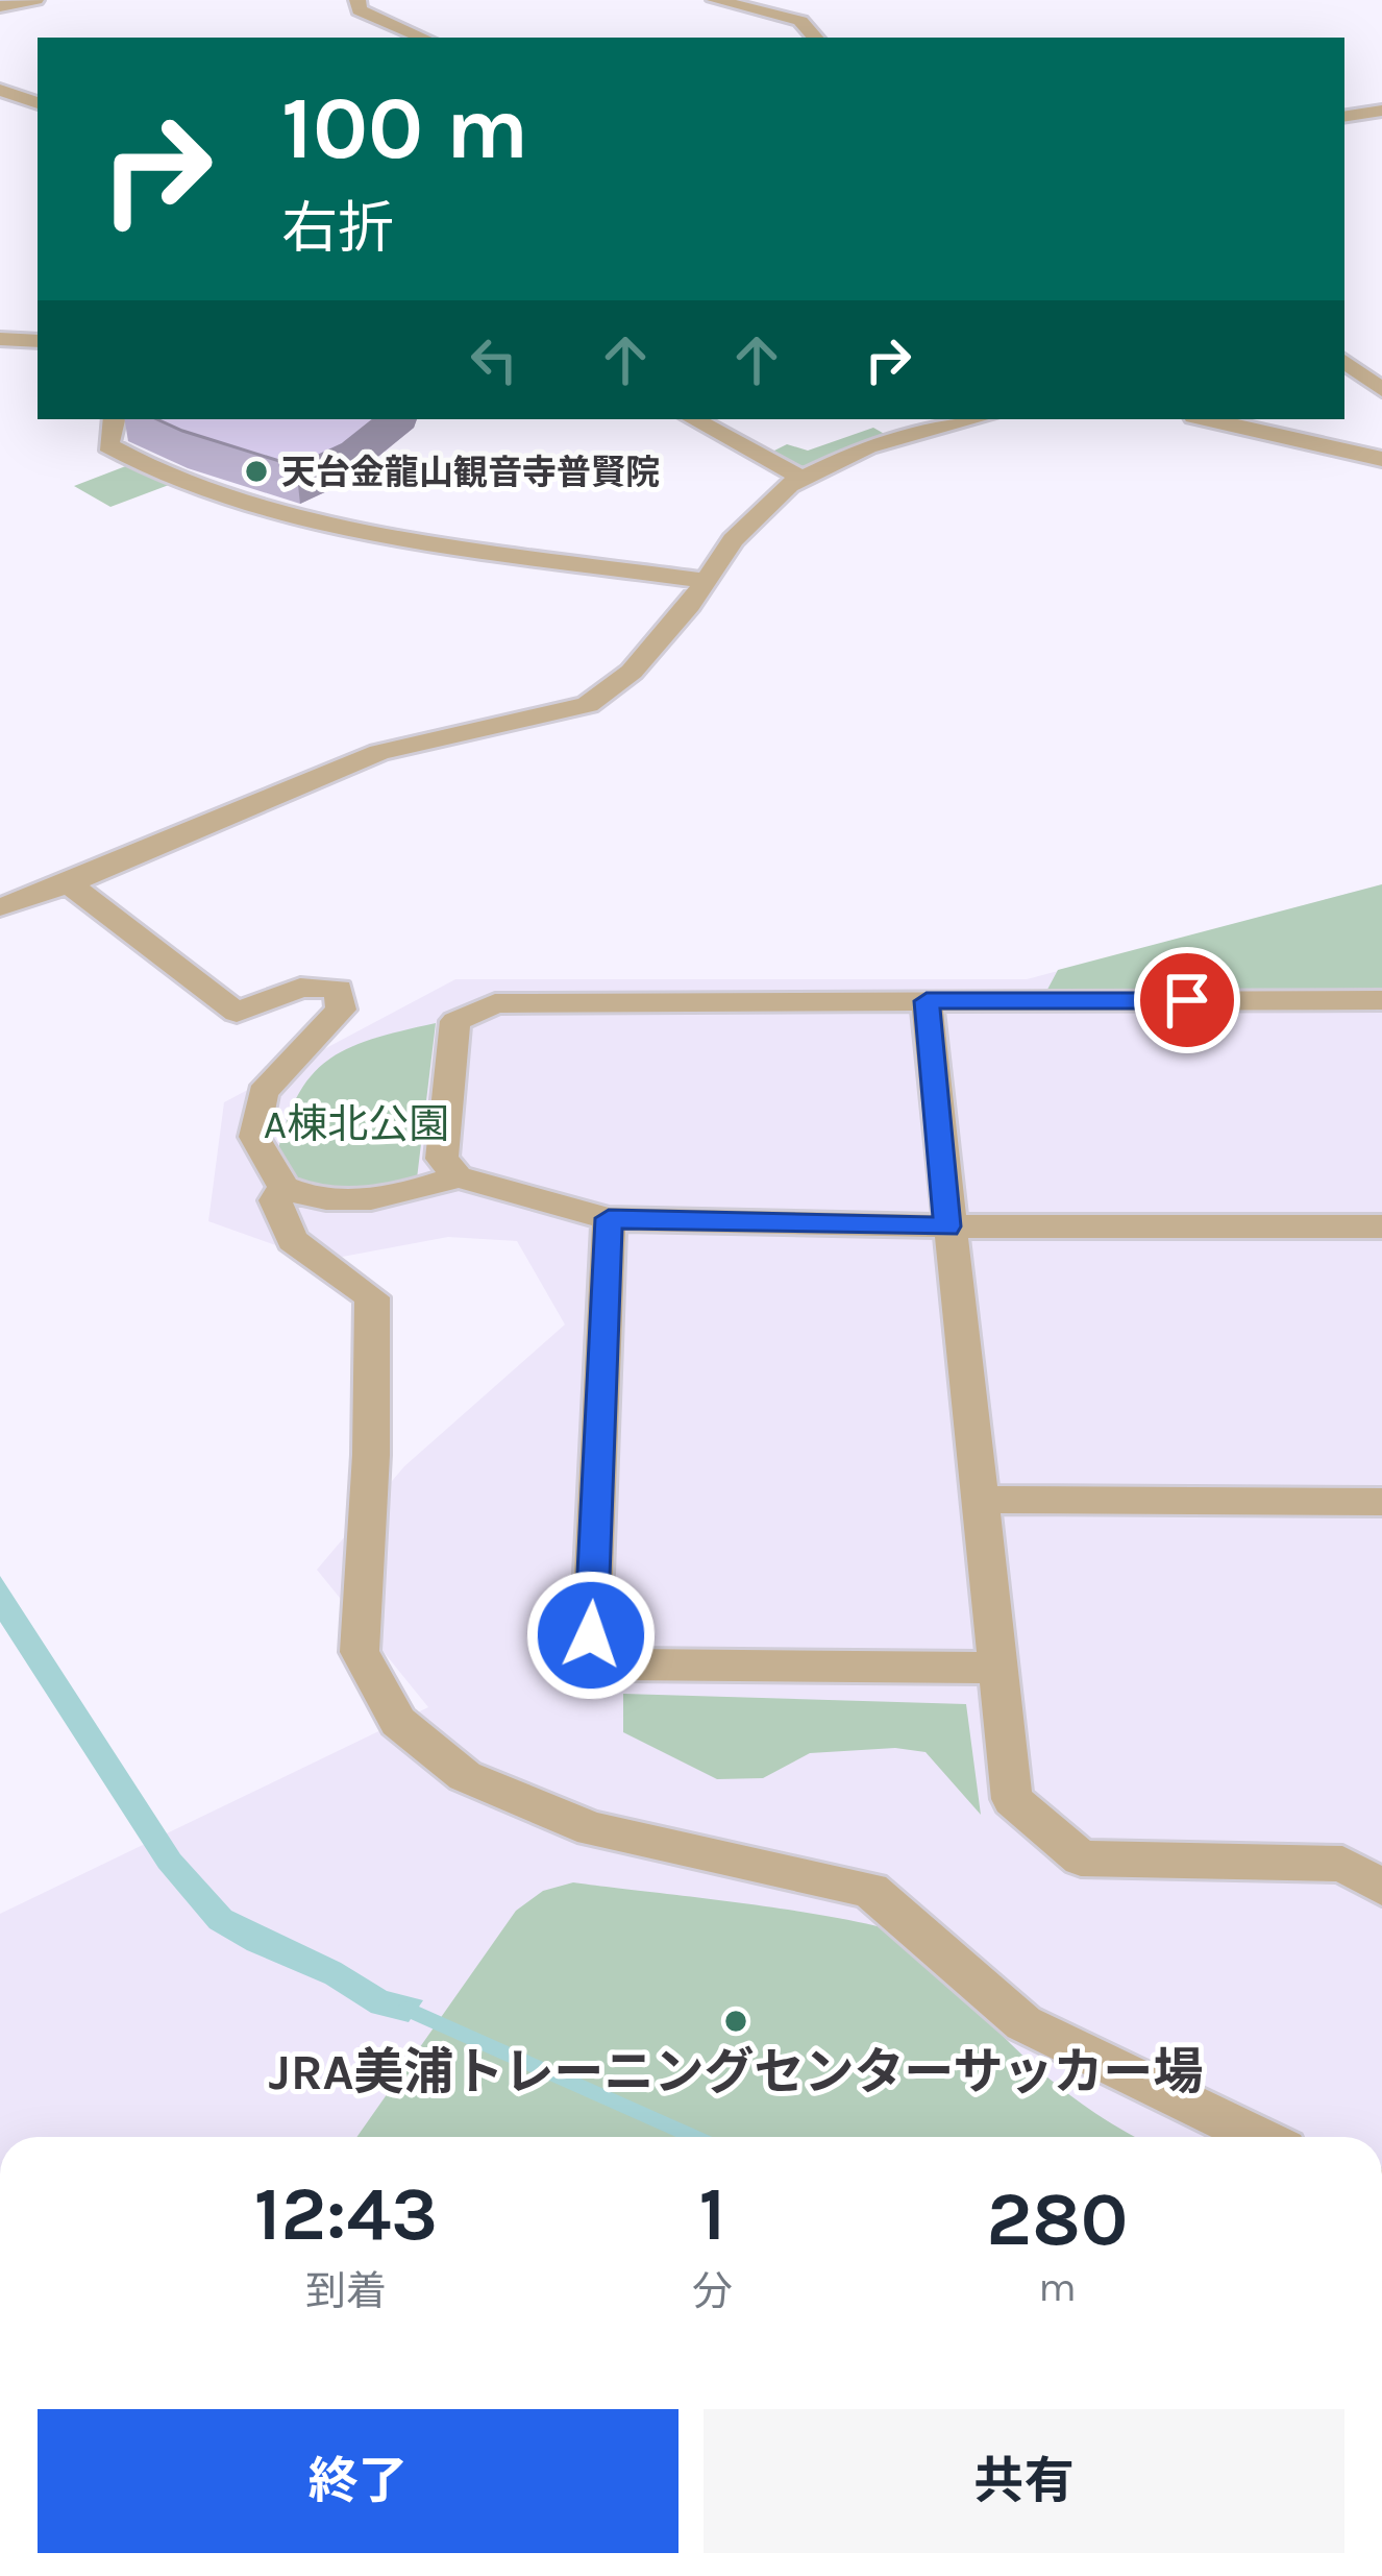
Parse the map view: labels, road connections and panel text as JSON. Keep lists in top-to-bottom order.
{
  "parks": ["A棟北公園"],
  "places": ["天台金龍山観音寺普賢院", "JRA美浦トレーニングセンターサッカー場"],
  "page": {
    "turn": ["100 m", "右折"],
    "eta": [
      "12:43",
      "到着",
      "1",
      "分",
      "280",
      "m"
    ],
    "buttons": ["終了", "共有"]
  }
}
